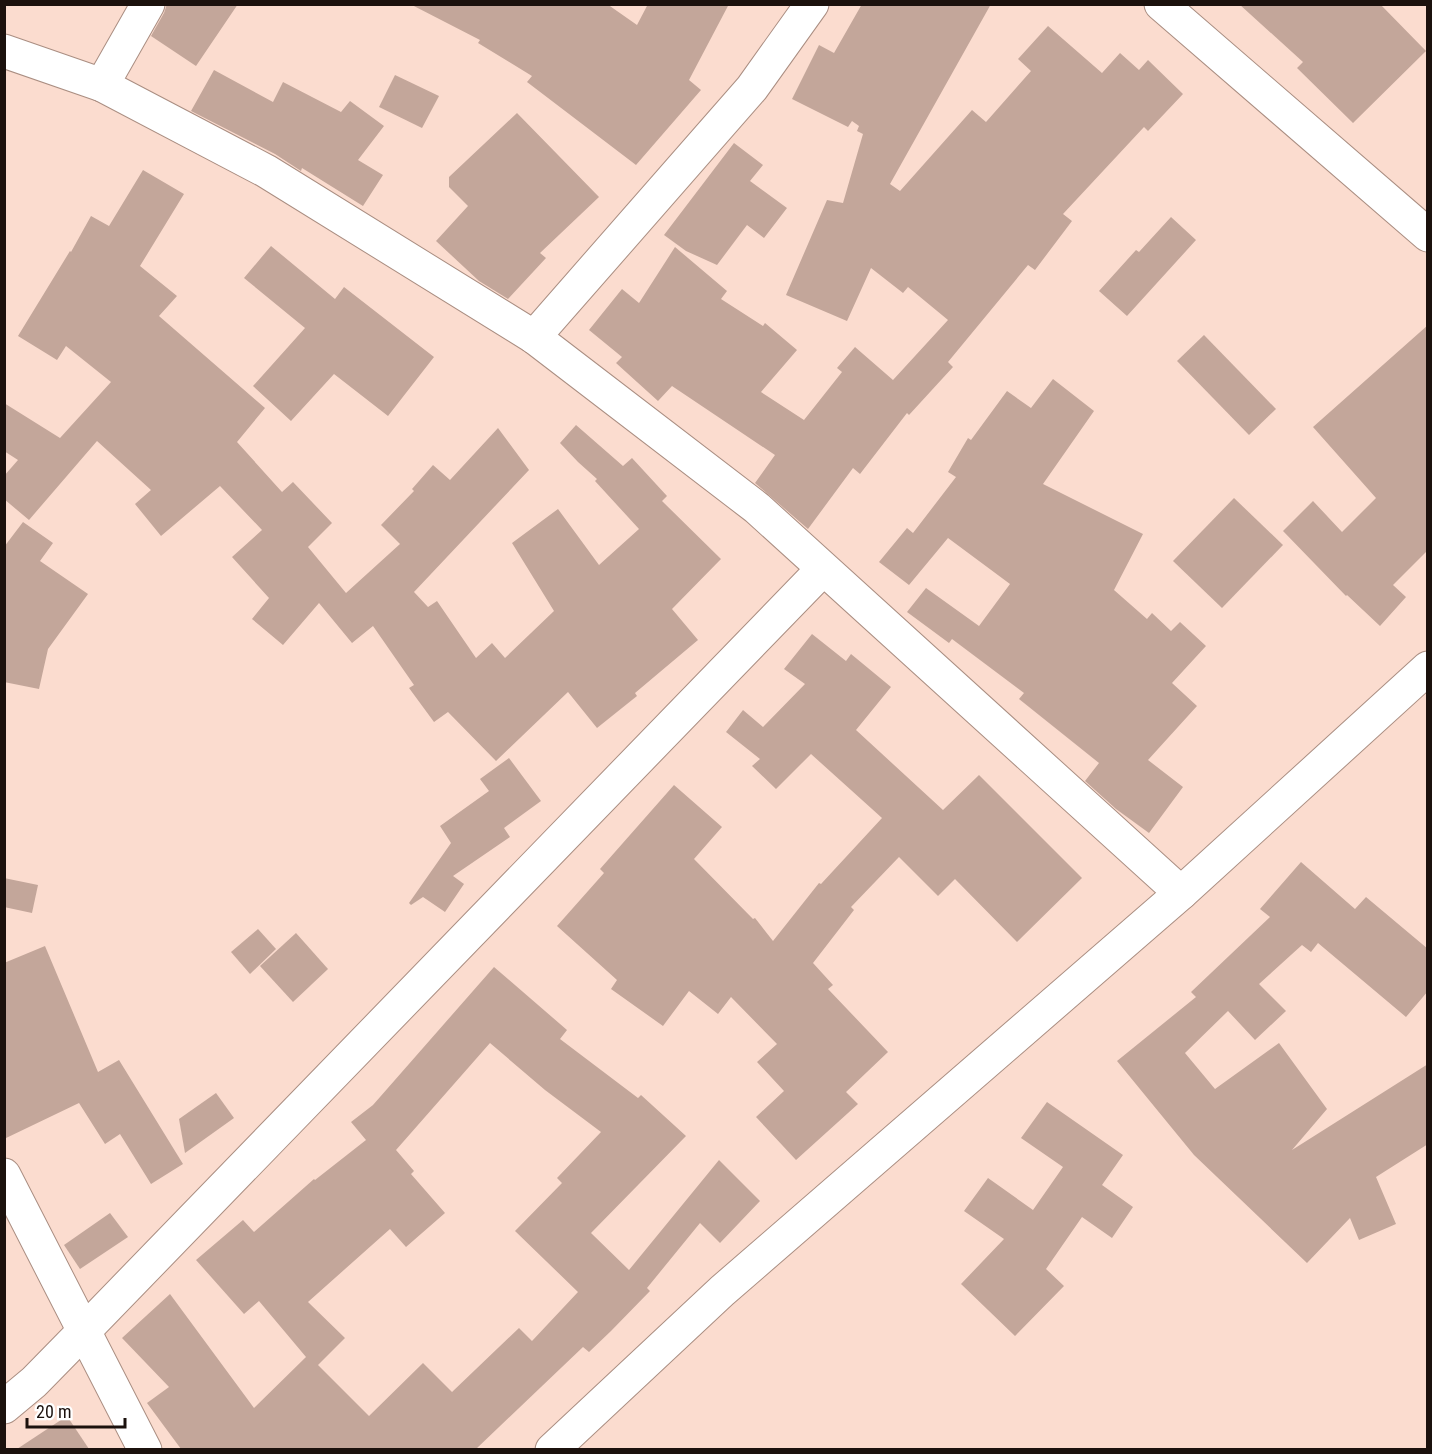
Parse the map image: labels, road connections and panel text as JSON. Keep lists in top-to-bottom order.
{
  "scale_bar": "20 m"
}
